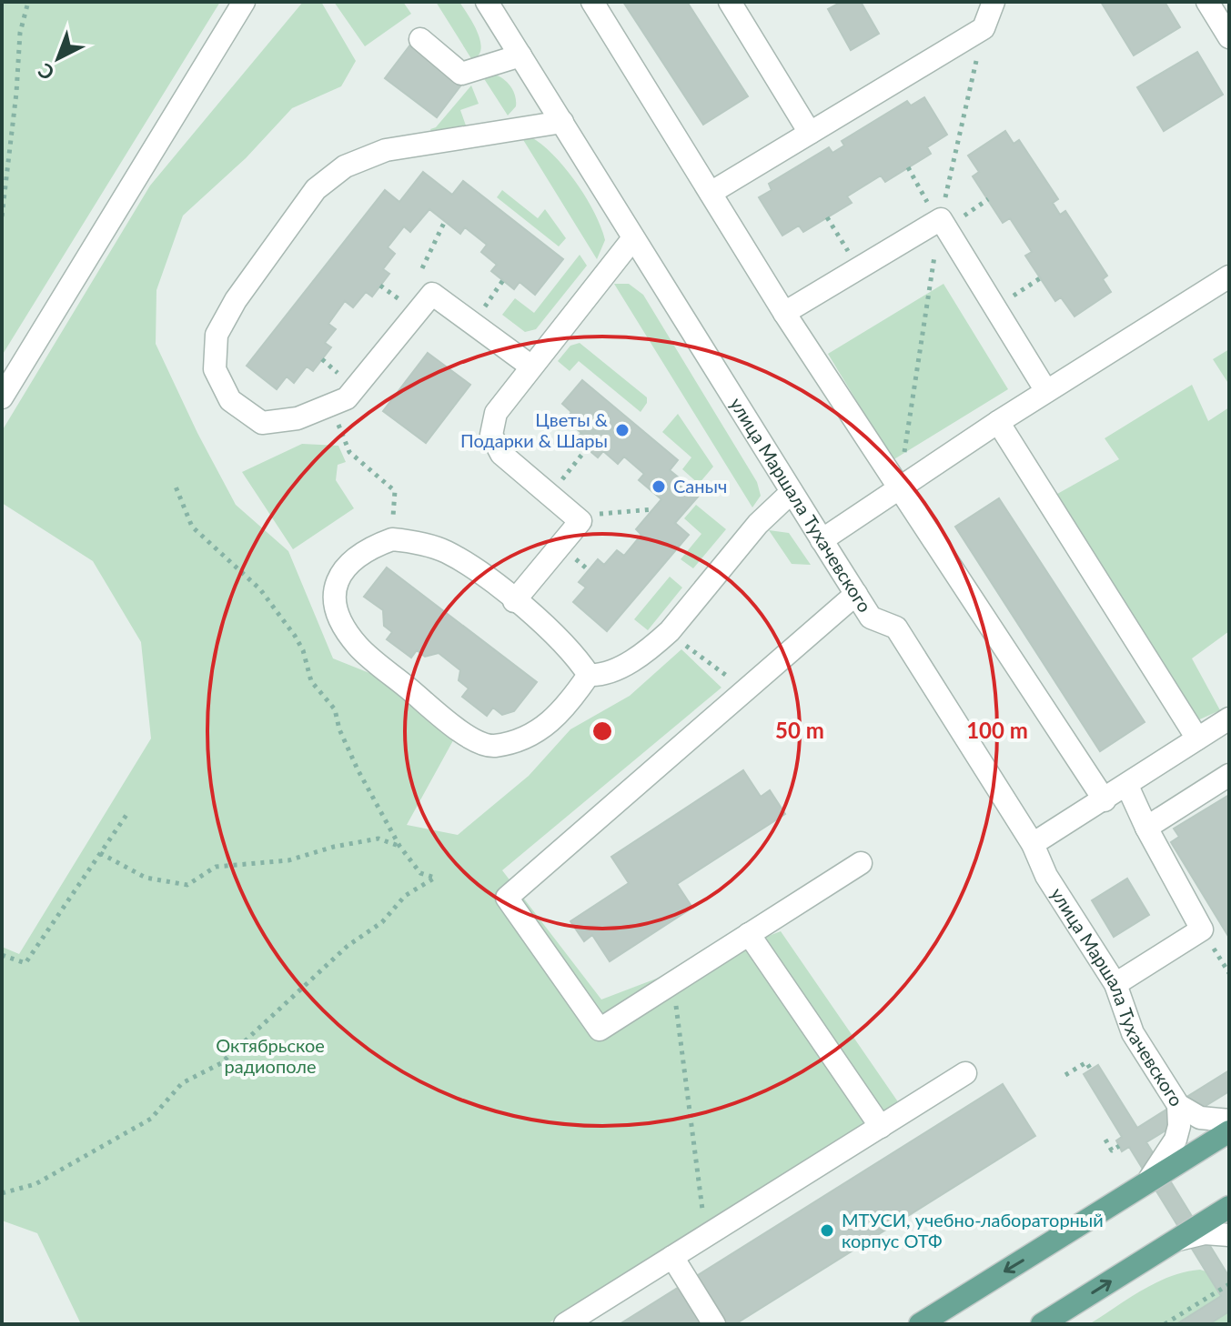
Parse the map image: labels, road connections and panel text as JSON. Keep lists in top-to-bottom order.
{
  "streets": {
    "street": ["улица Маршала Тухачевского"]
  },
  "parks": ["Октябрьское радиополе"],
  "places": ["Цветы & Подарки & Шары", "Саныч", "МТУСИ, учебно-лабораторный корпус ОТФ"],
  "north": "bottom left",
  "rings": ["50 m", "100 m"]
}
